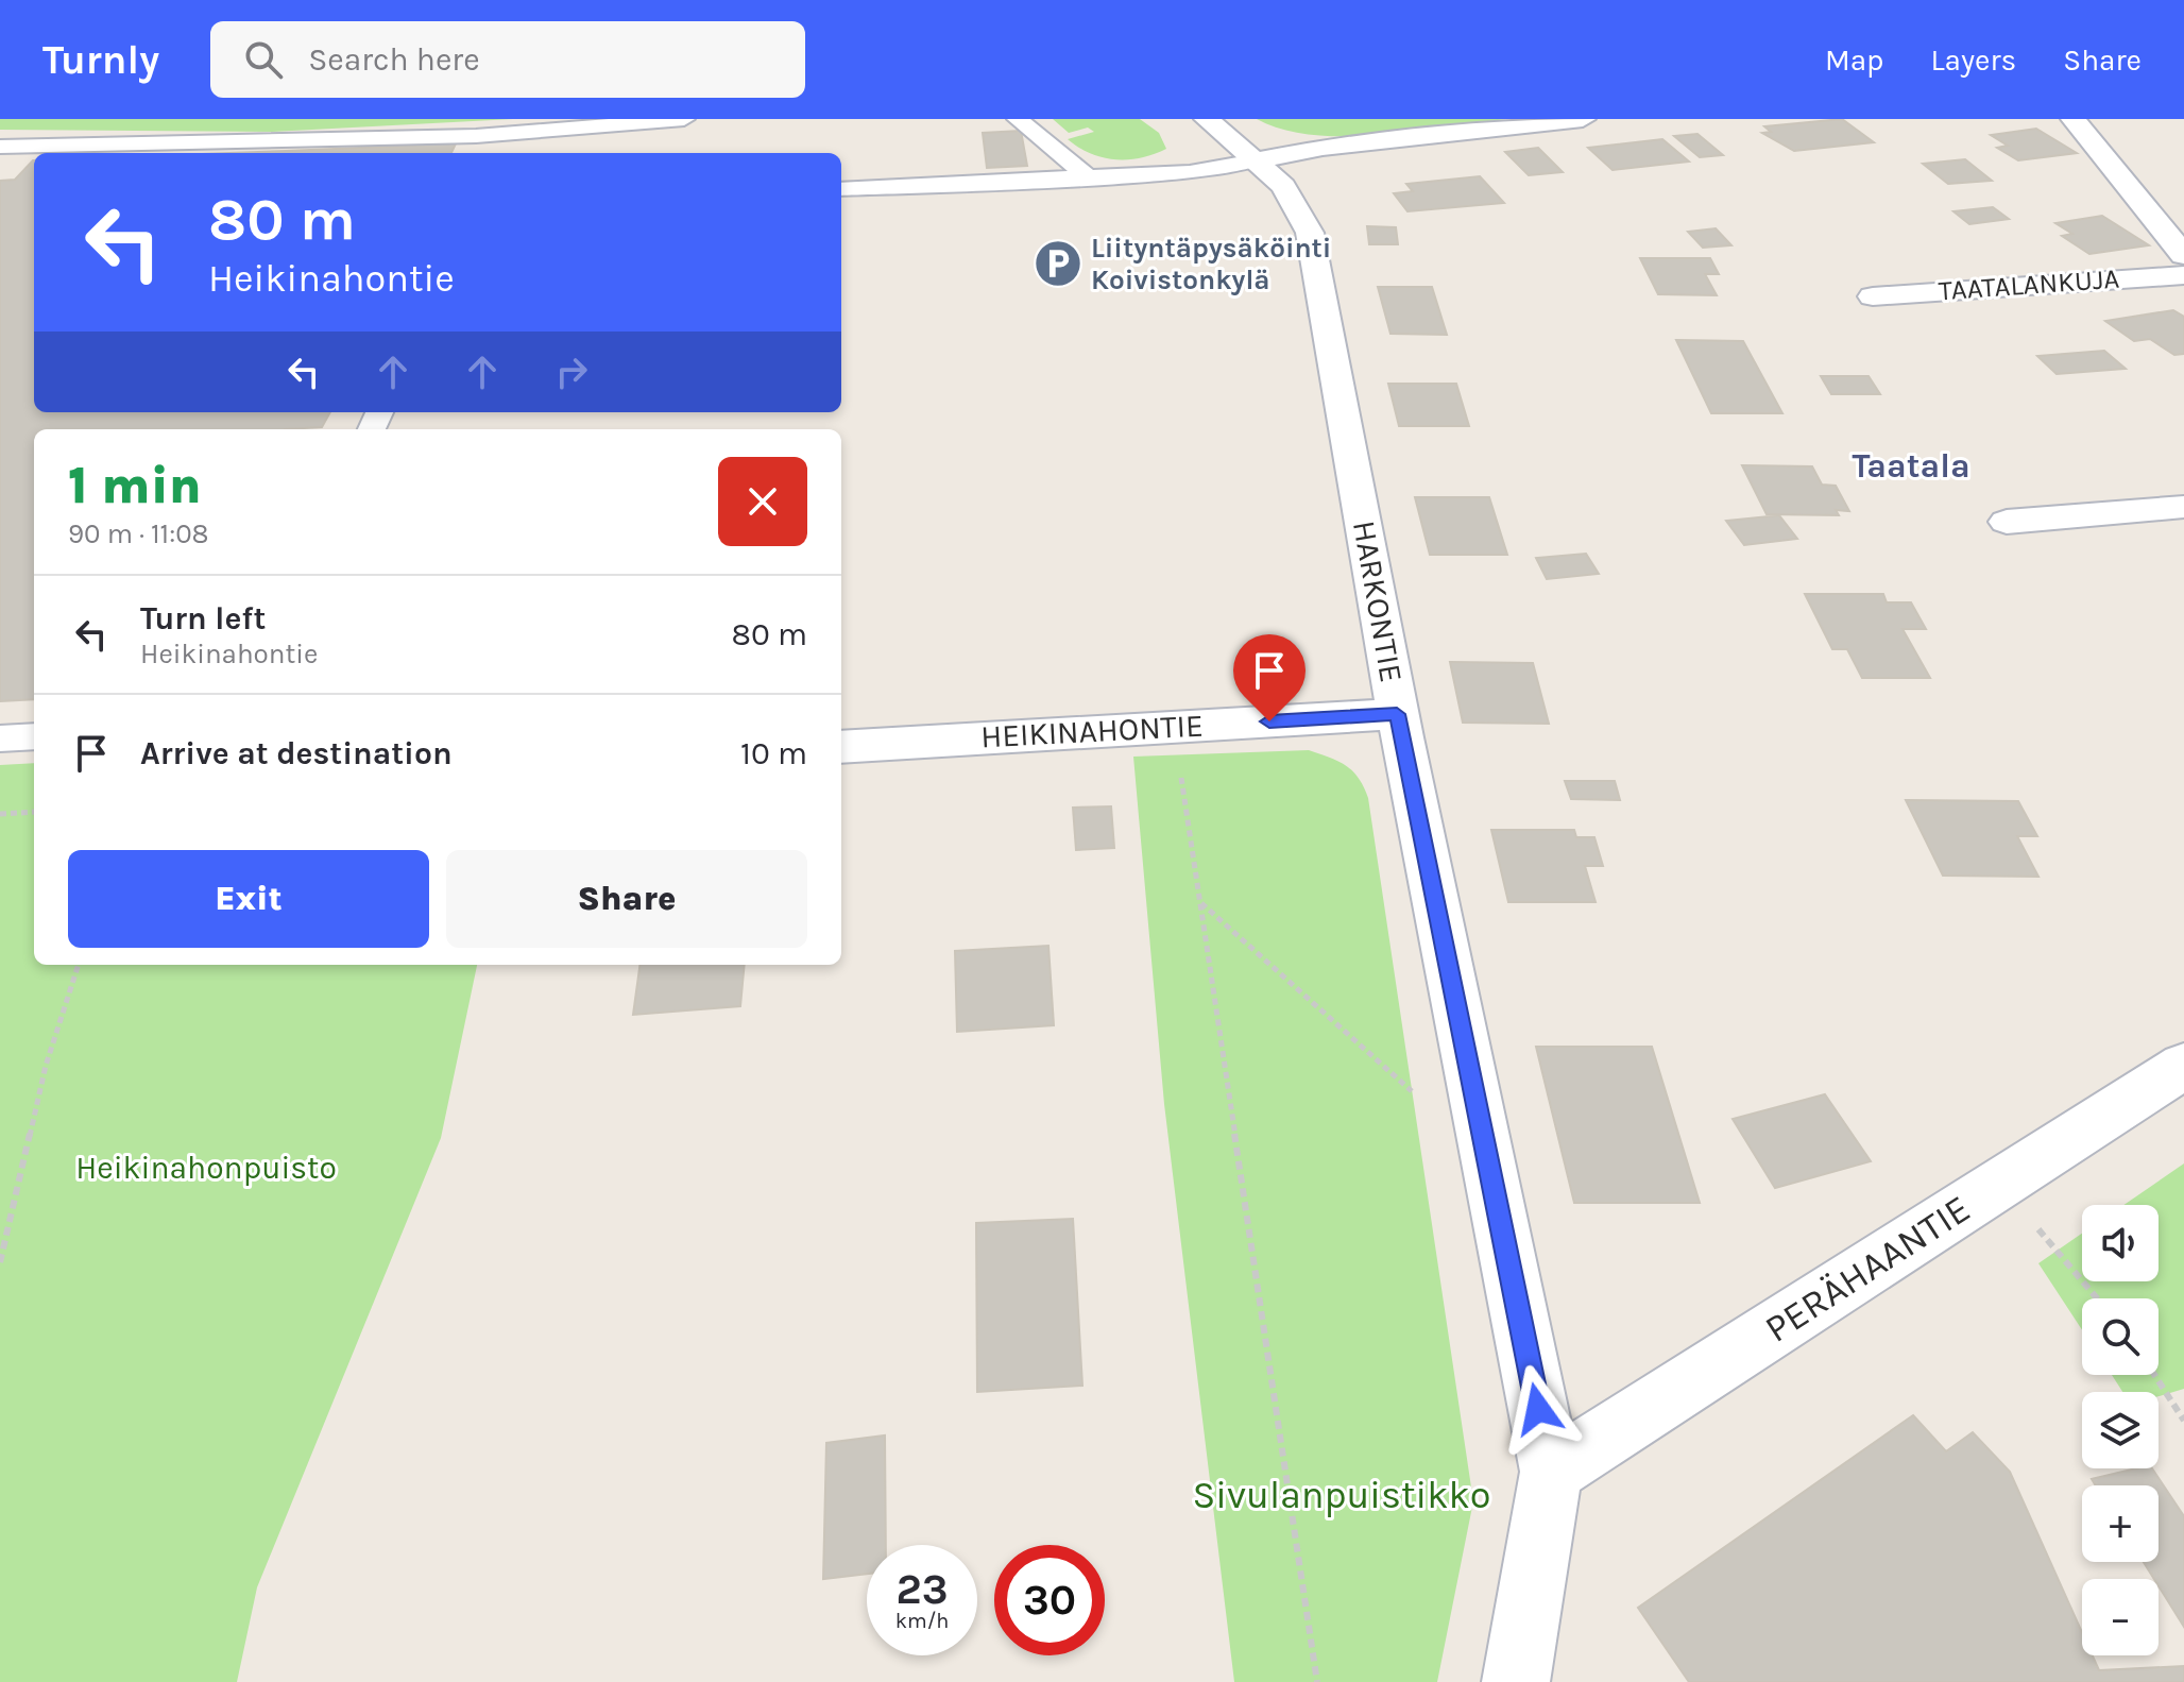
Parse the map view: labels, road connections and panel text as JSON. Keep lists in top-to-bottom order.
{
  "streets": {
    "street": [
      "TAATALANKUJA",
      "HARKONTIE",
      "HEIKINAHONTIE",
      "PERÄHAANTIE"
    ]
  },
  "crossings": [
    ["HARKONTIE", "HEIKINAHONTIE"],
    ["HARKONTIE", "PERÄHAANTIE"]
  ],
  "districts": ["Taatala"],
  "parks": ["Heikinahonpuisto", "Sivulanpuistikko"],
  "places": {
    "parking": ["Liityntäpysäköinti Koivistonkylä"]
  },
  "page": {
    "header": "Turnly",
    "search": "Search here",
    "nav": ["Map", "Layers", "Share"],
    "turn": ["80 m", "Heikinahontie"],
    "heading": ["1 min", "90 m · 11:08"],
    "list": [
      {
        "name": "Turn left",
        "note": "Heikinahontie",
        "value": "80 m"
      },
      {
        "name": "Arrive at destination",
        "value": "10 m"
      }
    ],
    "buttons": ["Exit", "Share"],
    "map_buttons": ["+", "−"],
    "speed": "23 km/h",
    "limit": "30"
  }
}
